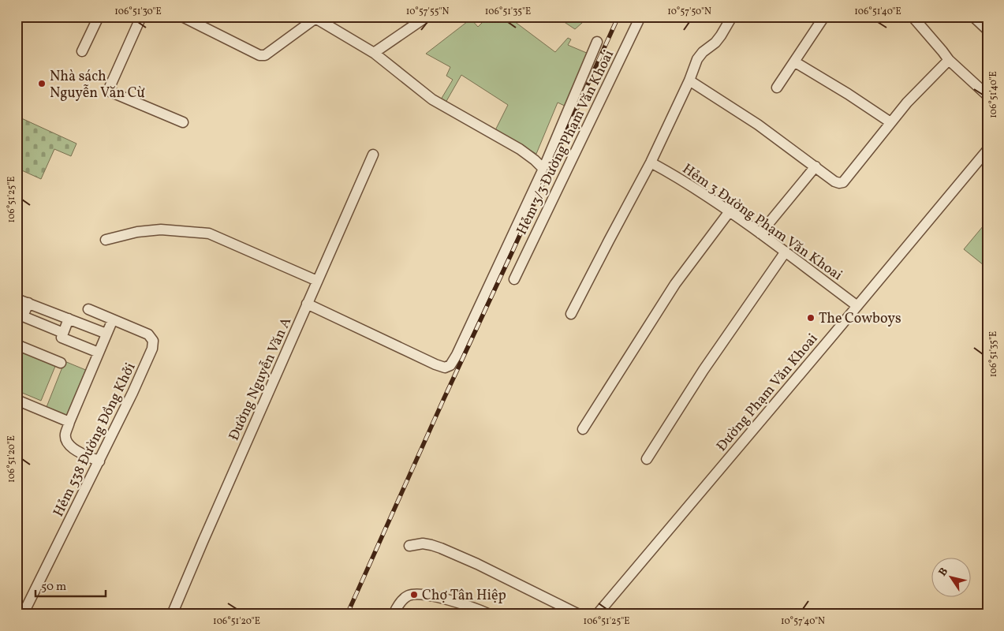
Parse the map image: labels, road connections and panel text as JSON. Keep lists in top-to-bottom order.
{
  "streets": {
    "street": [
      "Hẻm 3/3 Đường Phạm Văn Khoai",
      "Hẻm 3 Đường Phạm Văn Khoai",
      "Đường Nguyễn Văn A",
      "Đường Phạm Văn Khoai",
      "Hẻm 538 Đường Đồng Khởi"
    ]
  },
  "crossings": [
    ["Hẻm 3 Đường Phạm Văn Khoai", "Đường Phạm Văn Khoai"]
  ],
  "places": ["Nhà sách Nguyễn Văn Cừ", "The Cowboys", "Chợ Tân Hiệp"],
  "scale_bar": "50 m",
  "north": "top left",
  "coordinates": [
    "106°51'30\"E",
    "10°57'55\"N",
    "106°51'35\"E",
    "10°57'50\"N",
    "106°51'40\"E",
    "106°51'25\"E",
    "106°51'20\"E",
    "10°57'40\"N"
  ]
}
